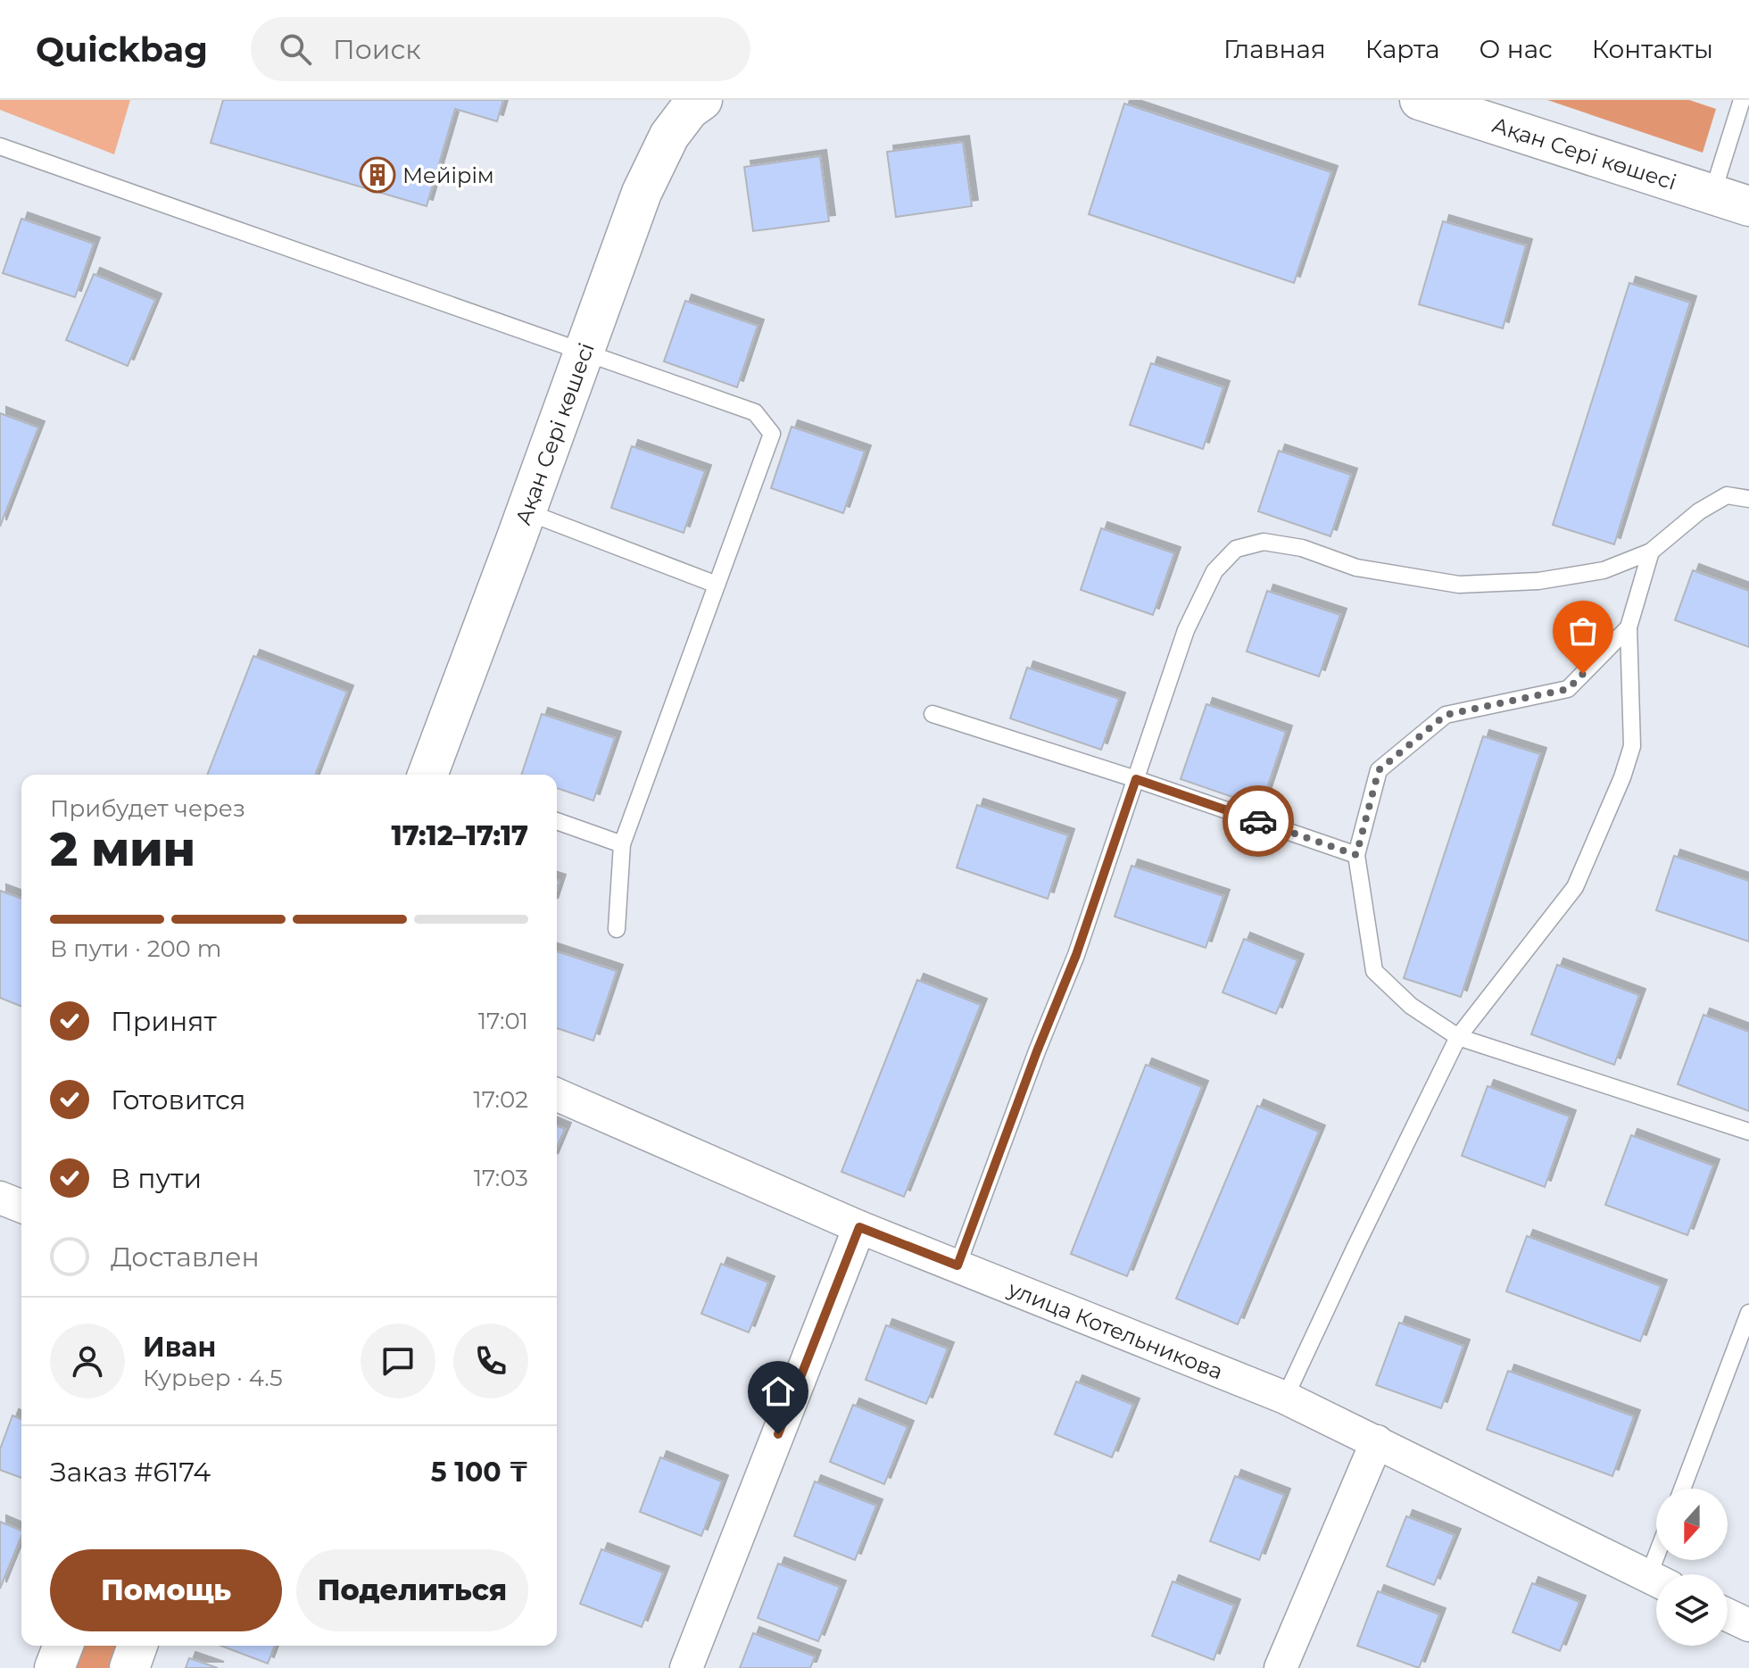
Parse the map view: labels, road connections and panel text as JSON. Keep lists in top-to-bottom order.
{
  "streets": {
    "street": ["Ақан Сері көшесі", "улица Котельникова"]
  },
  "places": {
    "building": ["Мейiрiм"]
  },
  "north": "bottom",
  "page": {
    "header": "Quickbag",
    "search": "Поиск",
    "nav": [
      "Главная",
      "Карта",
      "О нас",
      "Контакты"
    ],
    "heading": ["2 мин", "Прибудет через", "17:12–17:17"],
    "panel": [
      "Иван",
      "Курьер · 4.5",
      "Заказ #6174",
      "5 100 ₸"
    ],
    "bar": "В пути · 200 m",
    "list": [
      ["Принят", "17:01"],
      ["Готовится", "17:02"],
      ["В пути", "17:03"],
      "Доставлен"
    ],
    "buttons": ["Помощь", "Поделиться"]
  }
}
